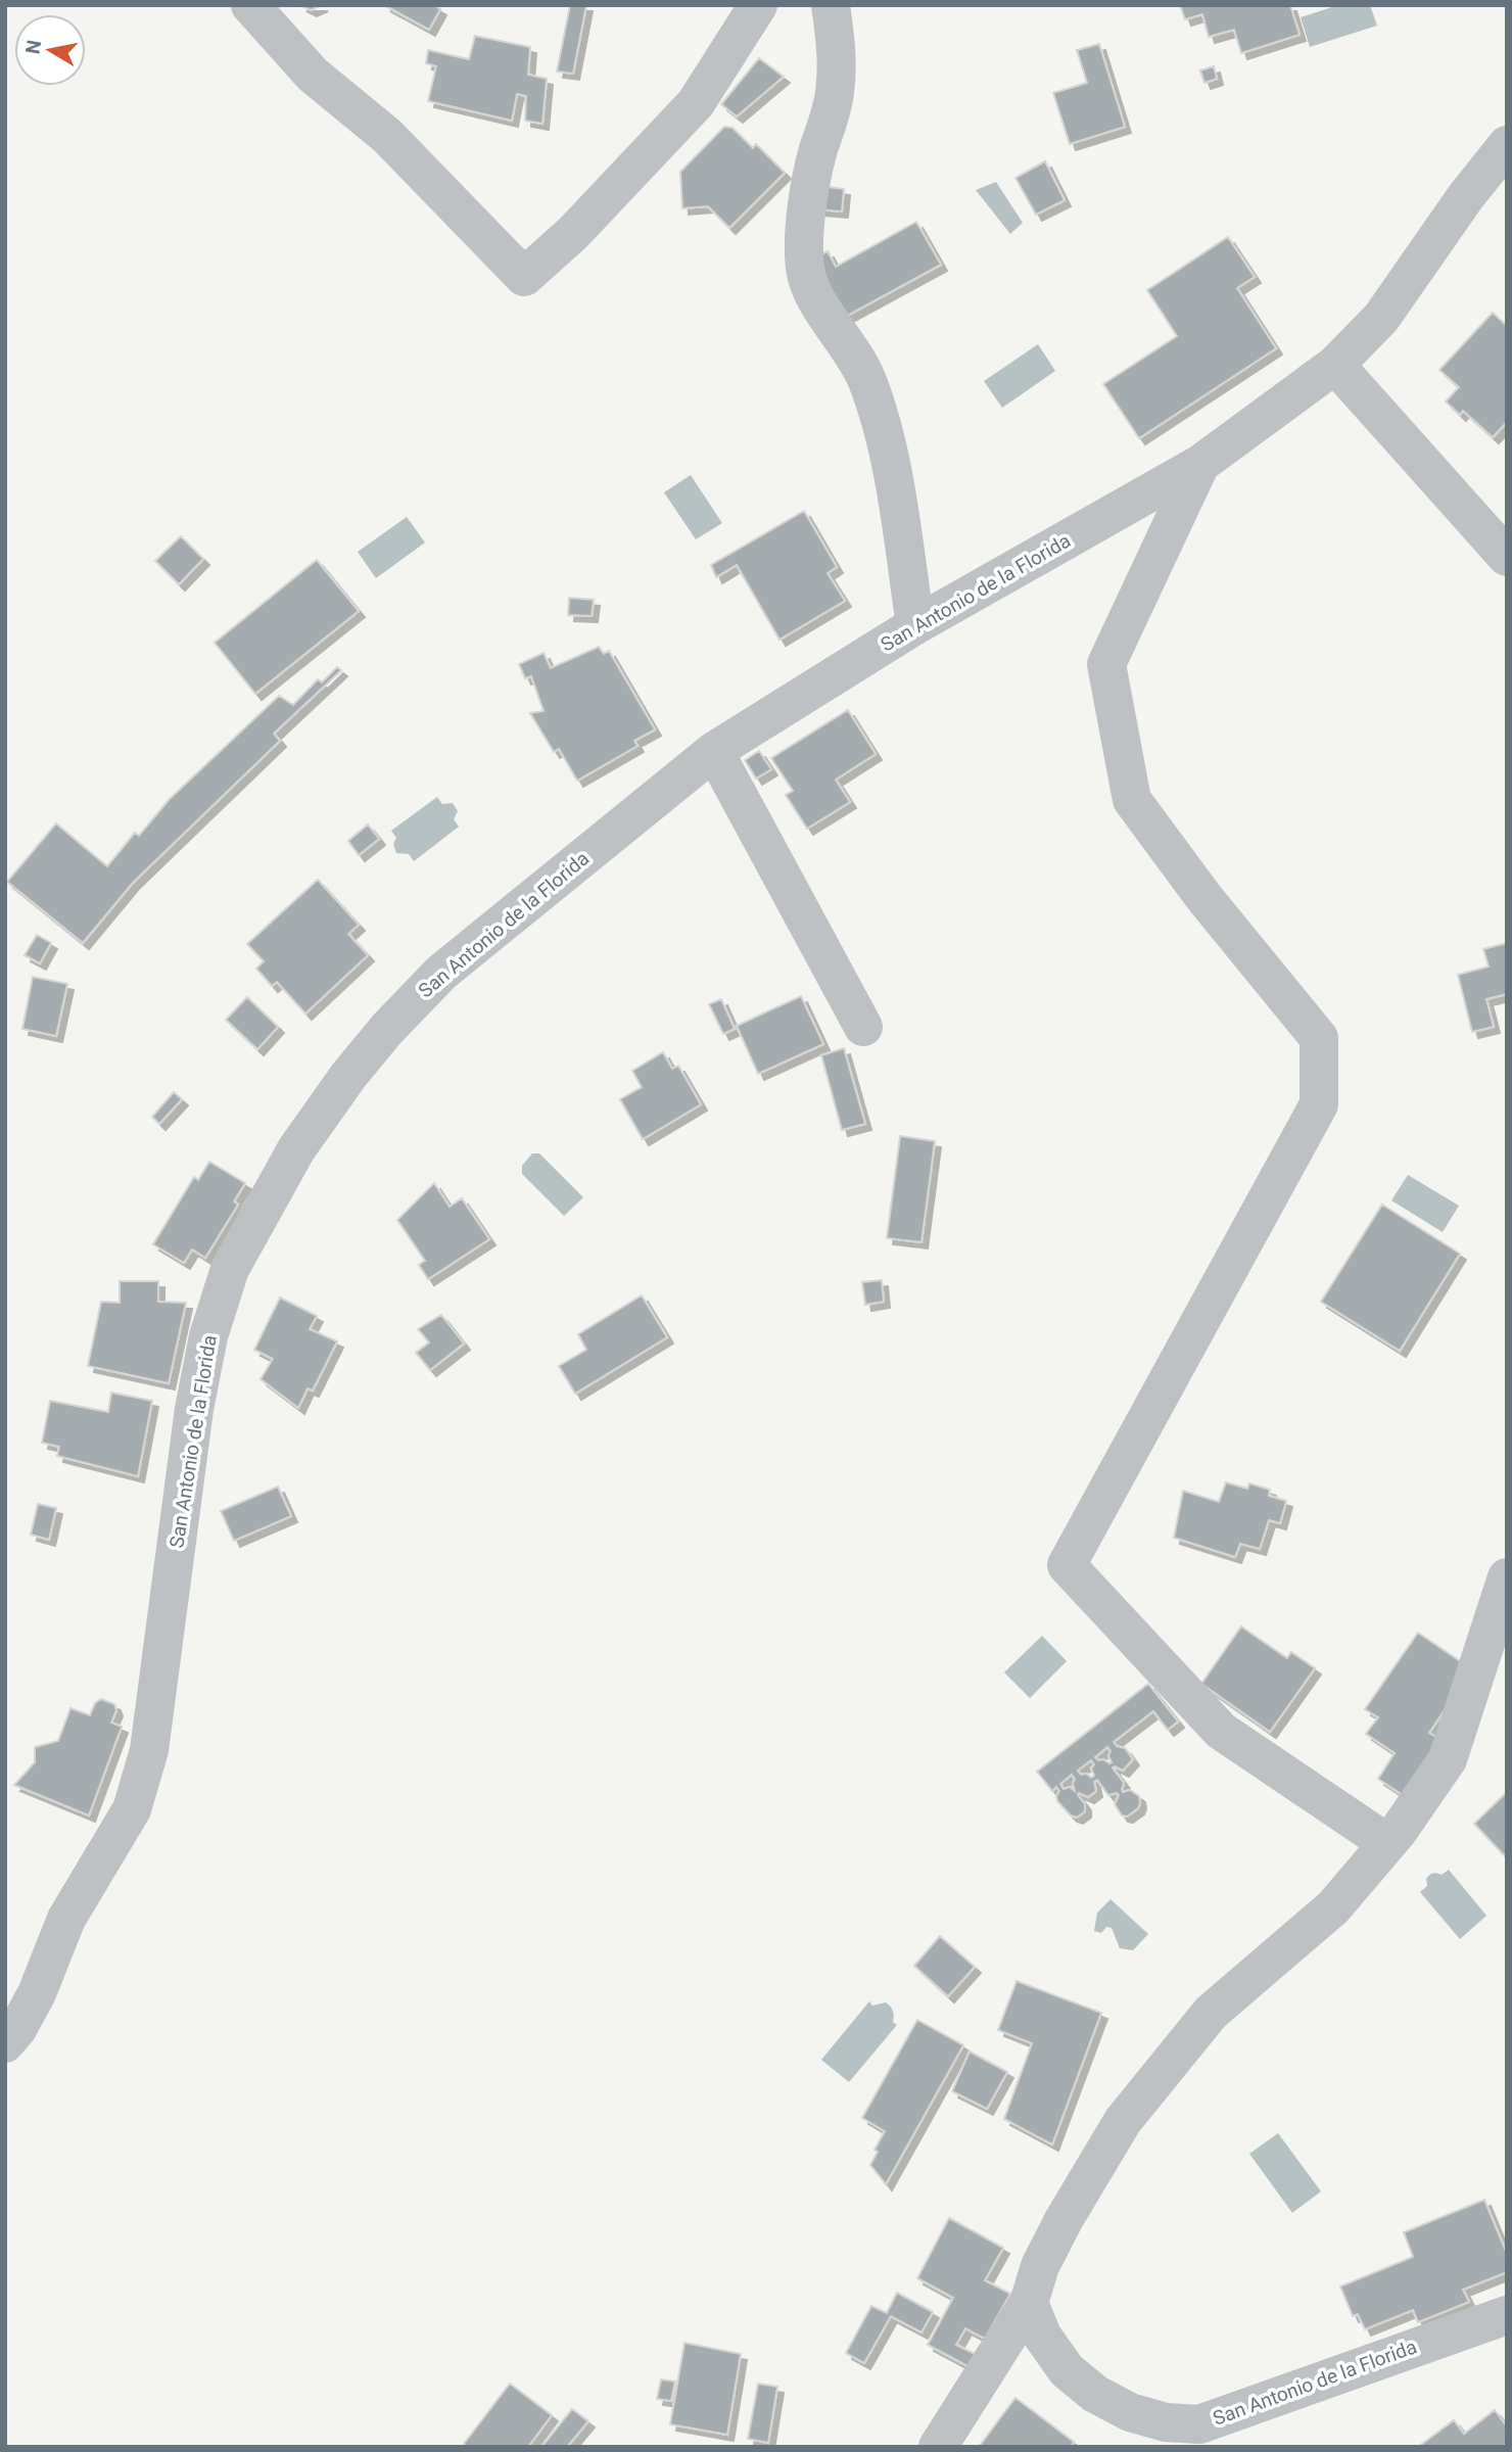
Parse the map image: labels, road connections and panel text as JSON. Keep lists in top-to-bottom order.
{
  "streets": {
    "street": ["San Antonio de la Florida"]
  },
  "north": "left"
}
